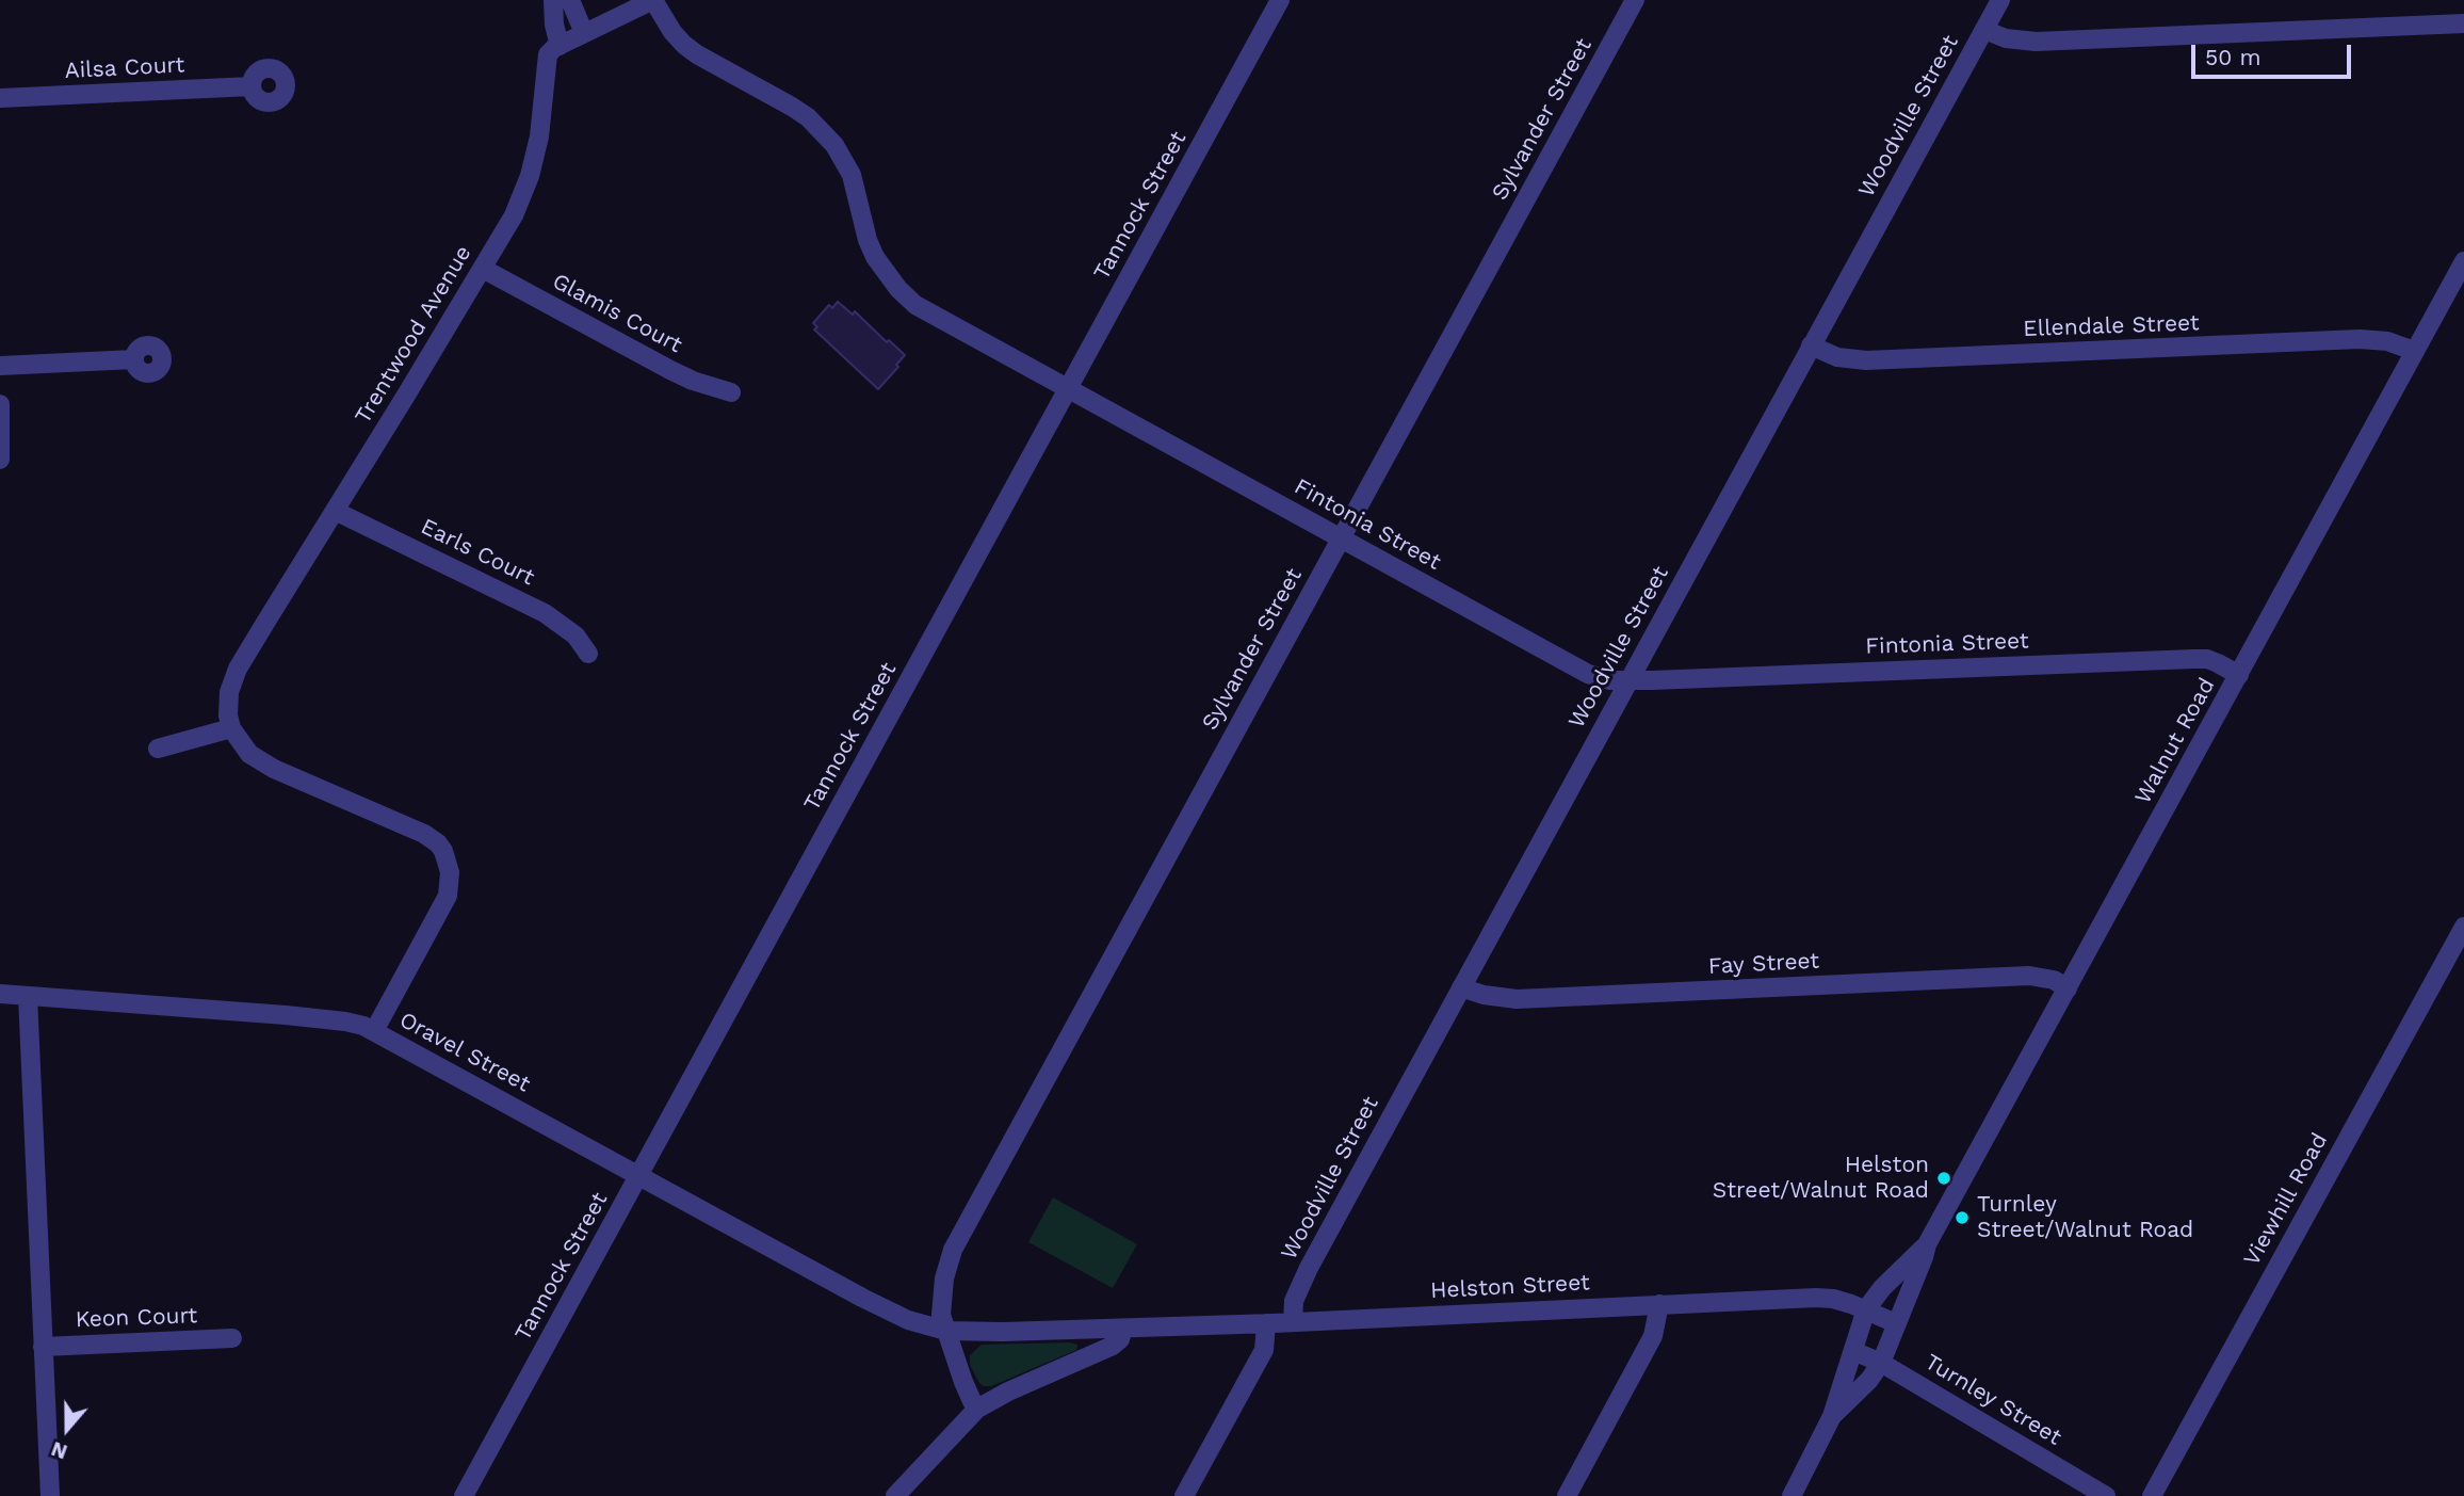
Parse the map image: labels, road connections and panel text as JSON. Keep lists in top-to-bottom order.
{
  "streets": {
    "street": [
      "Ailsa Court",
      "Woodville Street",
      "Sylvander Street",
      "Tannock Street",
      "Glamis Court",
      "Ellendale Street",
      "Trentwood Avenue",
      "Fintonia Street",
      "Earls Court",
      "Walnut Road",
      "Fay Street",
      "Oravel Street",
      "Viewhill Road",
      "Helston Street",
      "Keon Court",
      "Turnley Street"
    ]
  },
  "crossings": [
    ["Woodville Street", "Ellendale Street"],
    ["Woodville Street", "Fintonia Street"],
    ["Woodville Street", "Fay Street"],
    ["Woodville Street", "Helston Street"],
    ["Sylvander Street", "Fintonia Street"],
    ["Sylvander Street", "Helston Street"],
    ["Tannock Street", "Fintonia Street"],
    ["Tannock Street", "Oravel Street"],
    ["Glamis Court", "Trentwood Avenue"],
    ["Ellendale Street", "Walnut Road"],
    ["Trentwood Avenue", "Earls Court"],
    ["Fintonia Street", "Walnut Road"],
    ["Walnut Road", "Fay Street"],
    ["Walnut Road", "Helston Street"],
    ["Walnut Road", "Turnley Street"],
    ["Oravel Street", "Helston Street"]
  ],
  "places": ["Helston Street/Walnut Road", "Turnley Street/Walnut Road"],
  "scale_bar": "50 m",
  "north": "bottom"
}
